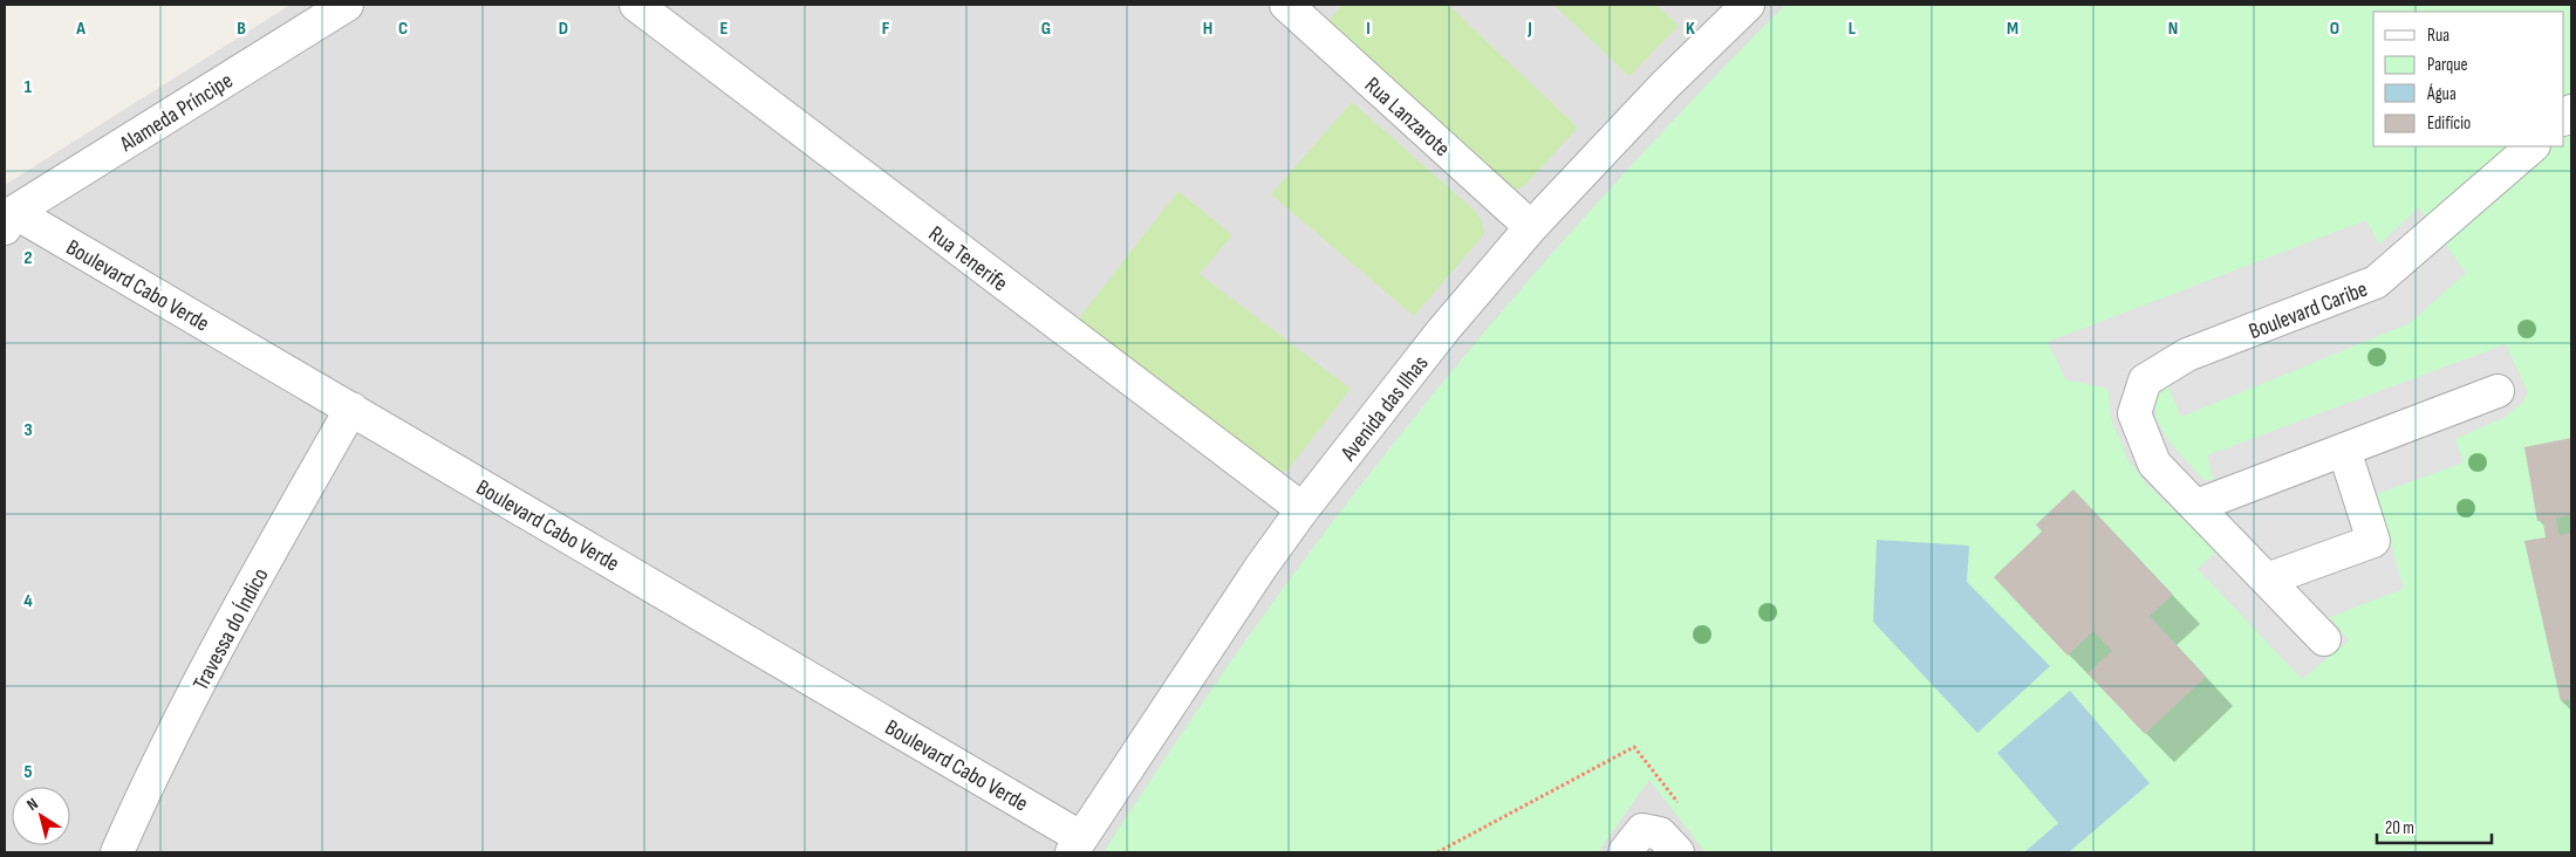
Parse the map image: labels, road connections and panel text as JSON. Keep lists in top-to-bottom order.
{
  "streets": {
    "street": [
      "Alameda Príncipe",
      "Rua Lanzarote",
      "Rua Tenerife",
      "Boulevard Cabo Verde",
      "Boulevard Caribe",
      "Avenida das Ilhas",
      "Travessa do Índico"
    ]
  },
  "crossings": [
    ["Alameda Príncipe", "Boulevard Cabo Verde"],
    ["Rua Lanzarote", "Avenida das Ilhas"],
    ["Rua Tenerife", "Avenida das Ilhas"],
    ["Boulevard Cabo Verde", "Avenida das Ilhas"],
    ["Boulevard Cabo Verde", "Travessa do Índico"]
  ],
  "legend": [
    "Rua",
    "Parque",
    "Água",
    "Edifício"
  ],
  "scale_bar": "20 m",
  "north": "top left",
  "grid": {
    "columns": [
      "A",
      "B",
      "C",
      "D",
      "E",
      "F",
      "G",
      "H",
      "I",
      "J",
      "K",
      "L",
      "M",
      "N",
      "O"
    ],
    "rows": [
      "1",
      "2",
      "3",
      "4",
      "5"
    ]
  }
}
